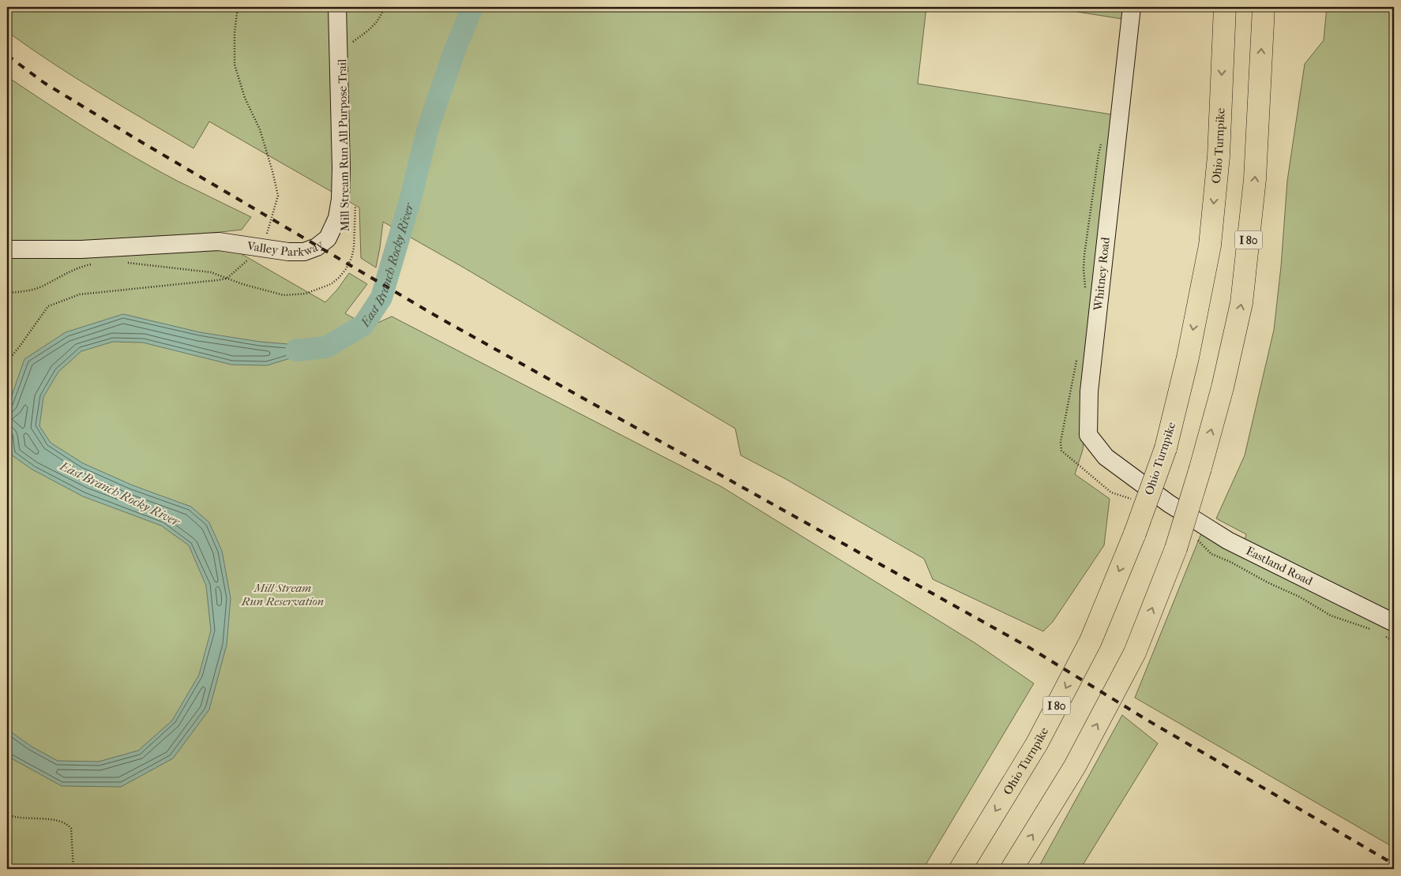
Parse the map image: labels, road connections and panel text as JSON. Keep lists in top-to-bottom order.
{
  "streets": {
    "highway": ["Ohio Turnpike", "I 80"],
    "street": ["Valley Parkway", "Whitney Road", "Eastland Road"],
    "path": ["Mill Stream Run All Purpose Trail"]
  },
  "crossings": [
    ["Whitney Road", "Eastland Road"]
  ],
  "water": ["East Branch Rocky River"],
  "parks": ["Mill Stream Run Reservation"]
}
